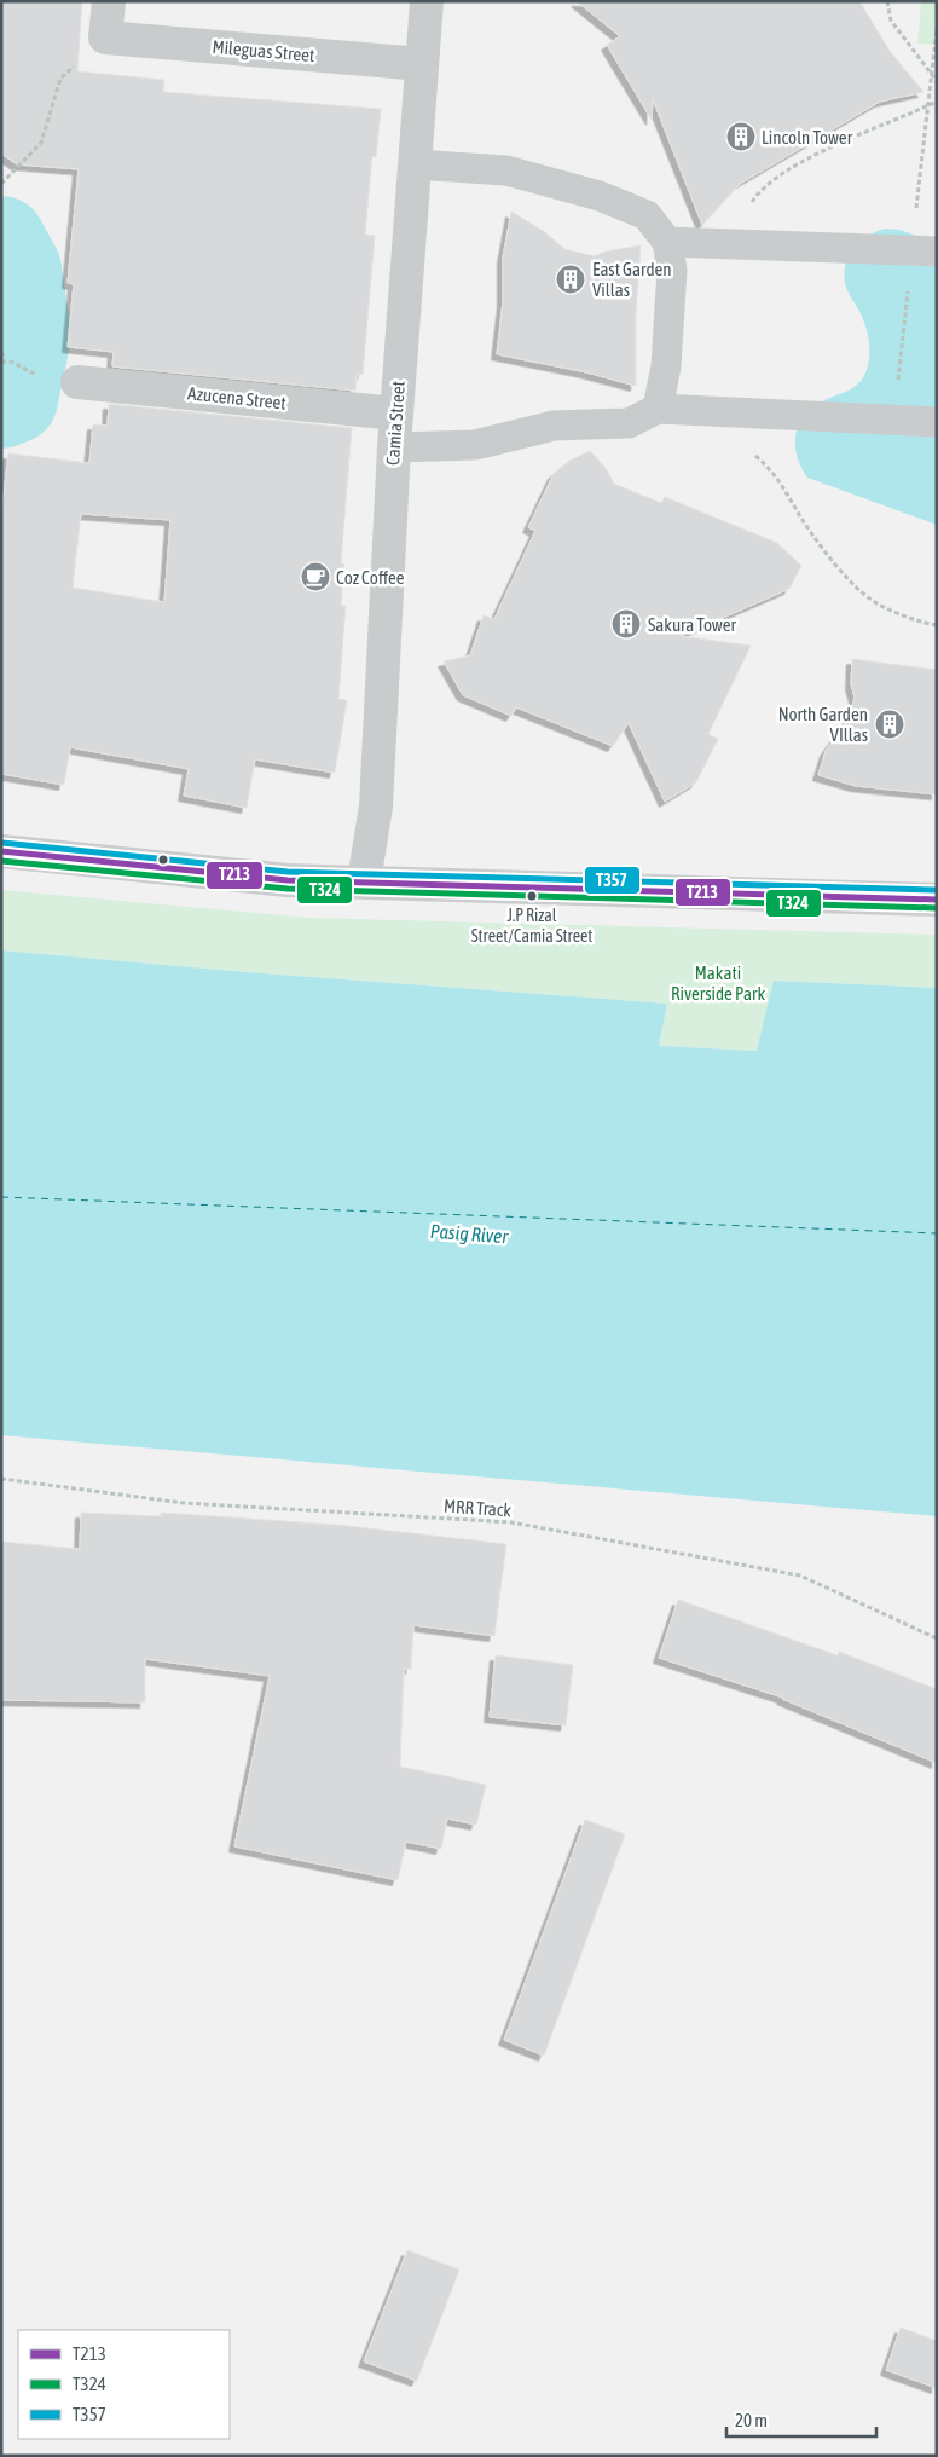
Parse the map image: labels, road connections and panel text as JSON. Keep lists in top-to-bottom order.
{
  "streets": {
    "street": ["Mileguas Street", "Azucena Street", "Camia Street"],
    "path": ["MRR Track"]
  },
  "crossings": [
    ["Mileguas Street", "Camia Street"],
    ["Azucena Street", "Camia Street"]
  ],
  "water": ["Pasig River"],
  "parks": ["Makati Riverside Park"],
  "places": {
    "building": [
      "Lincoln Tower",
      "East Garden Villas",
      "Sakura Tower",
      "North Garden VIllas"
    ],
    "cafe": ["Coz Coffee"],
    "other": ["J.P Rizal Street/Camia Street"]
  },
  "lines": ["transit line T357", "transit line T213", "transit line T324"],
  "legend": ["T213", "T324", "T357"],
  "scale_bar": "20 m"
}
